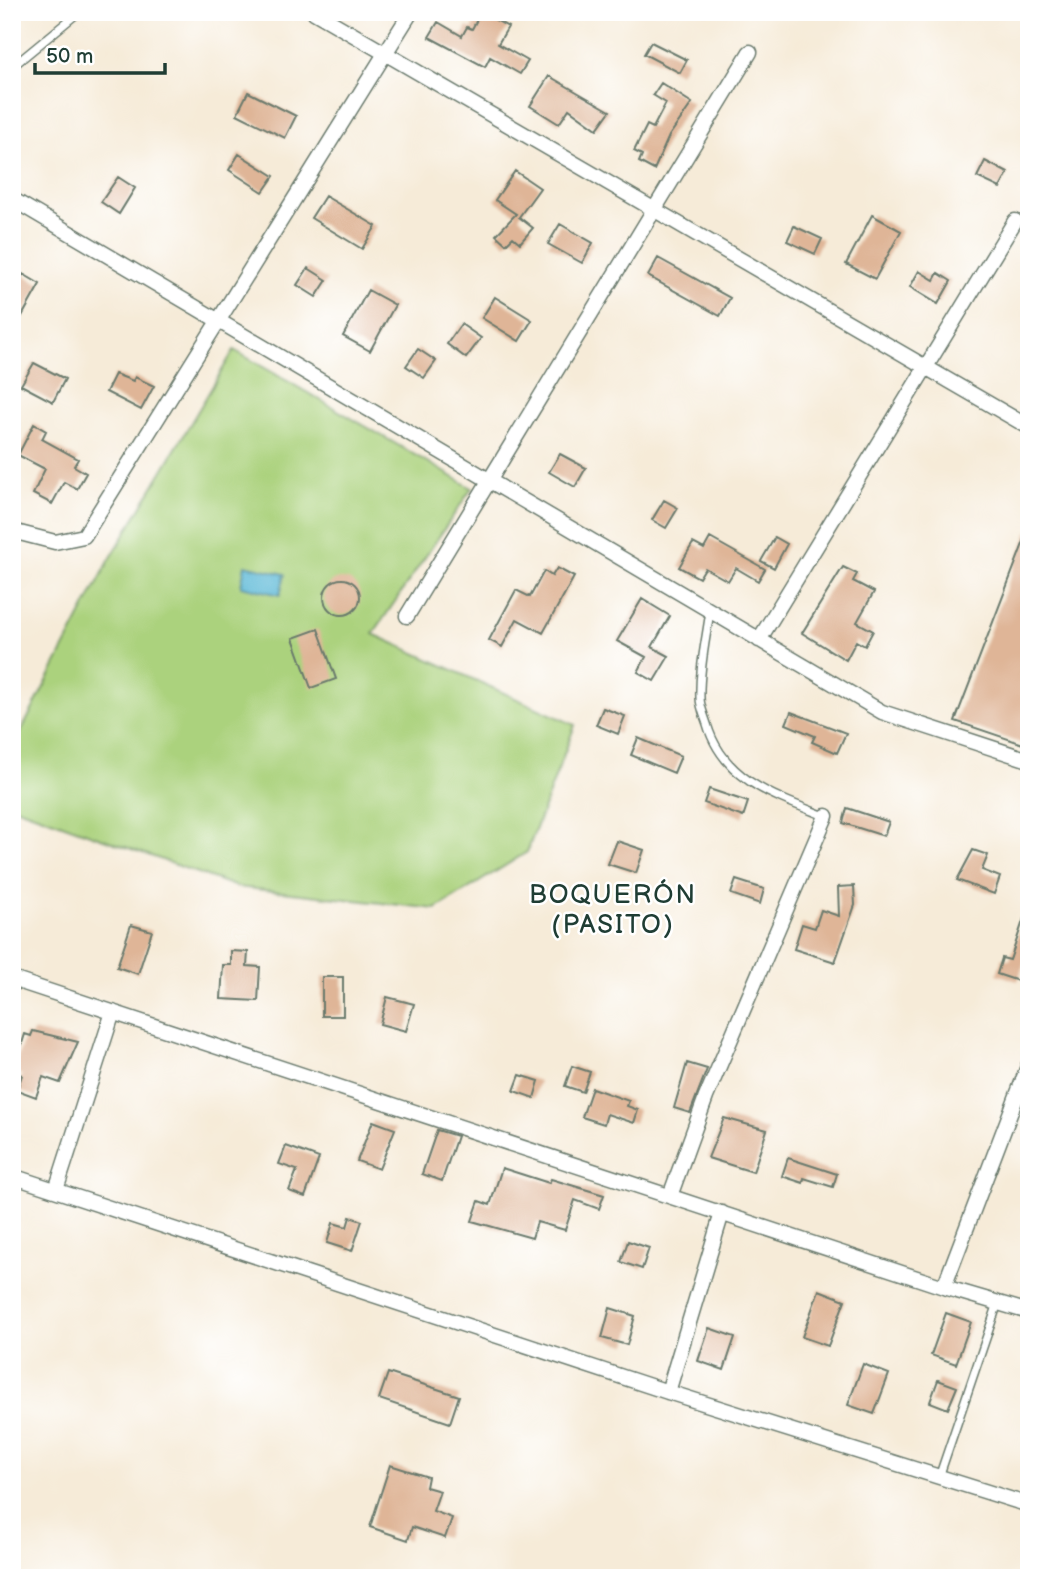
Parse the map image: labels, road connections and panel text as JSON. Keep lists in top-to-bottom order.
{
  "districts": ["BOQUERÓN (PASITO)"],
  "scale_bar": "50 m"
}
